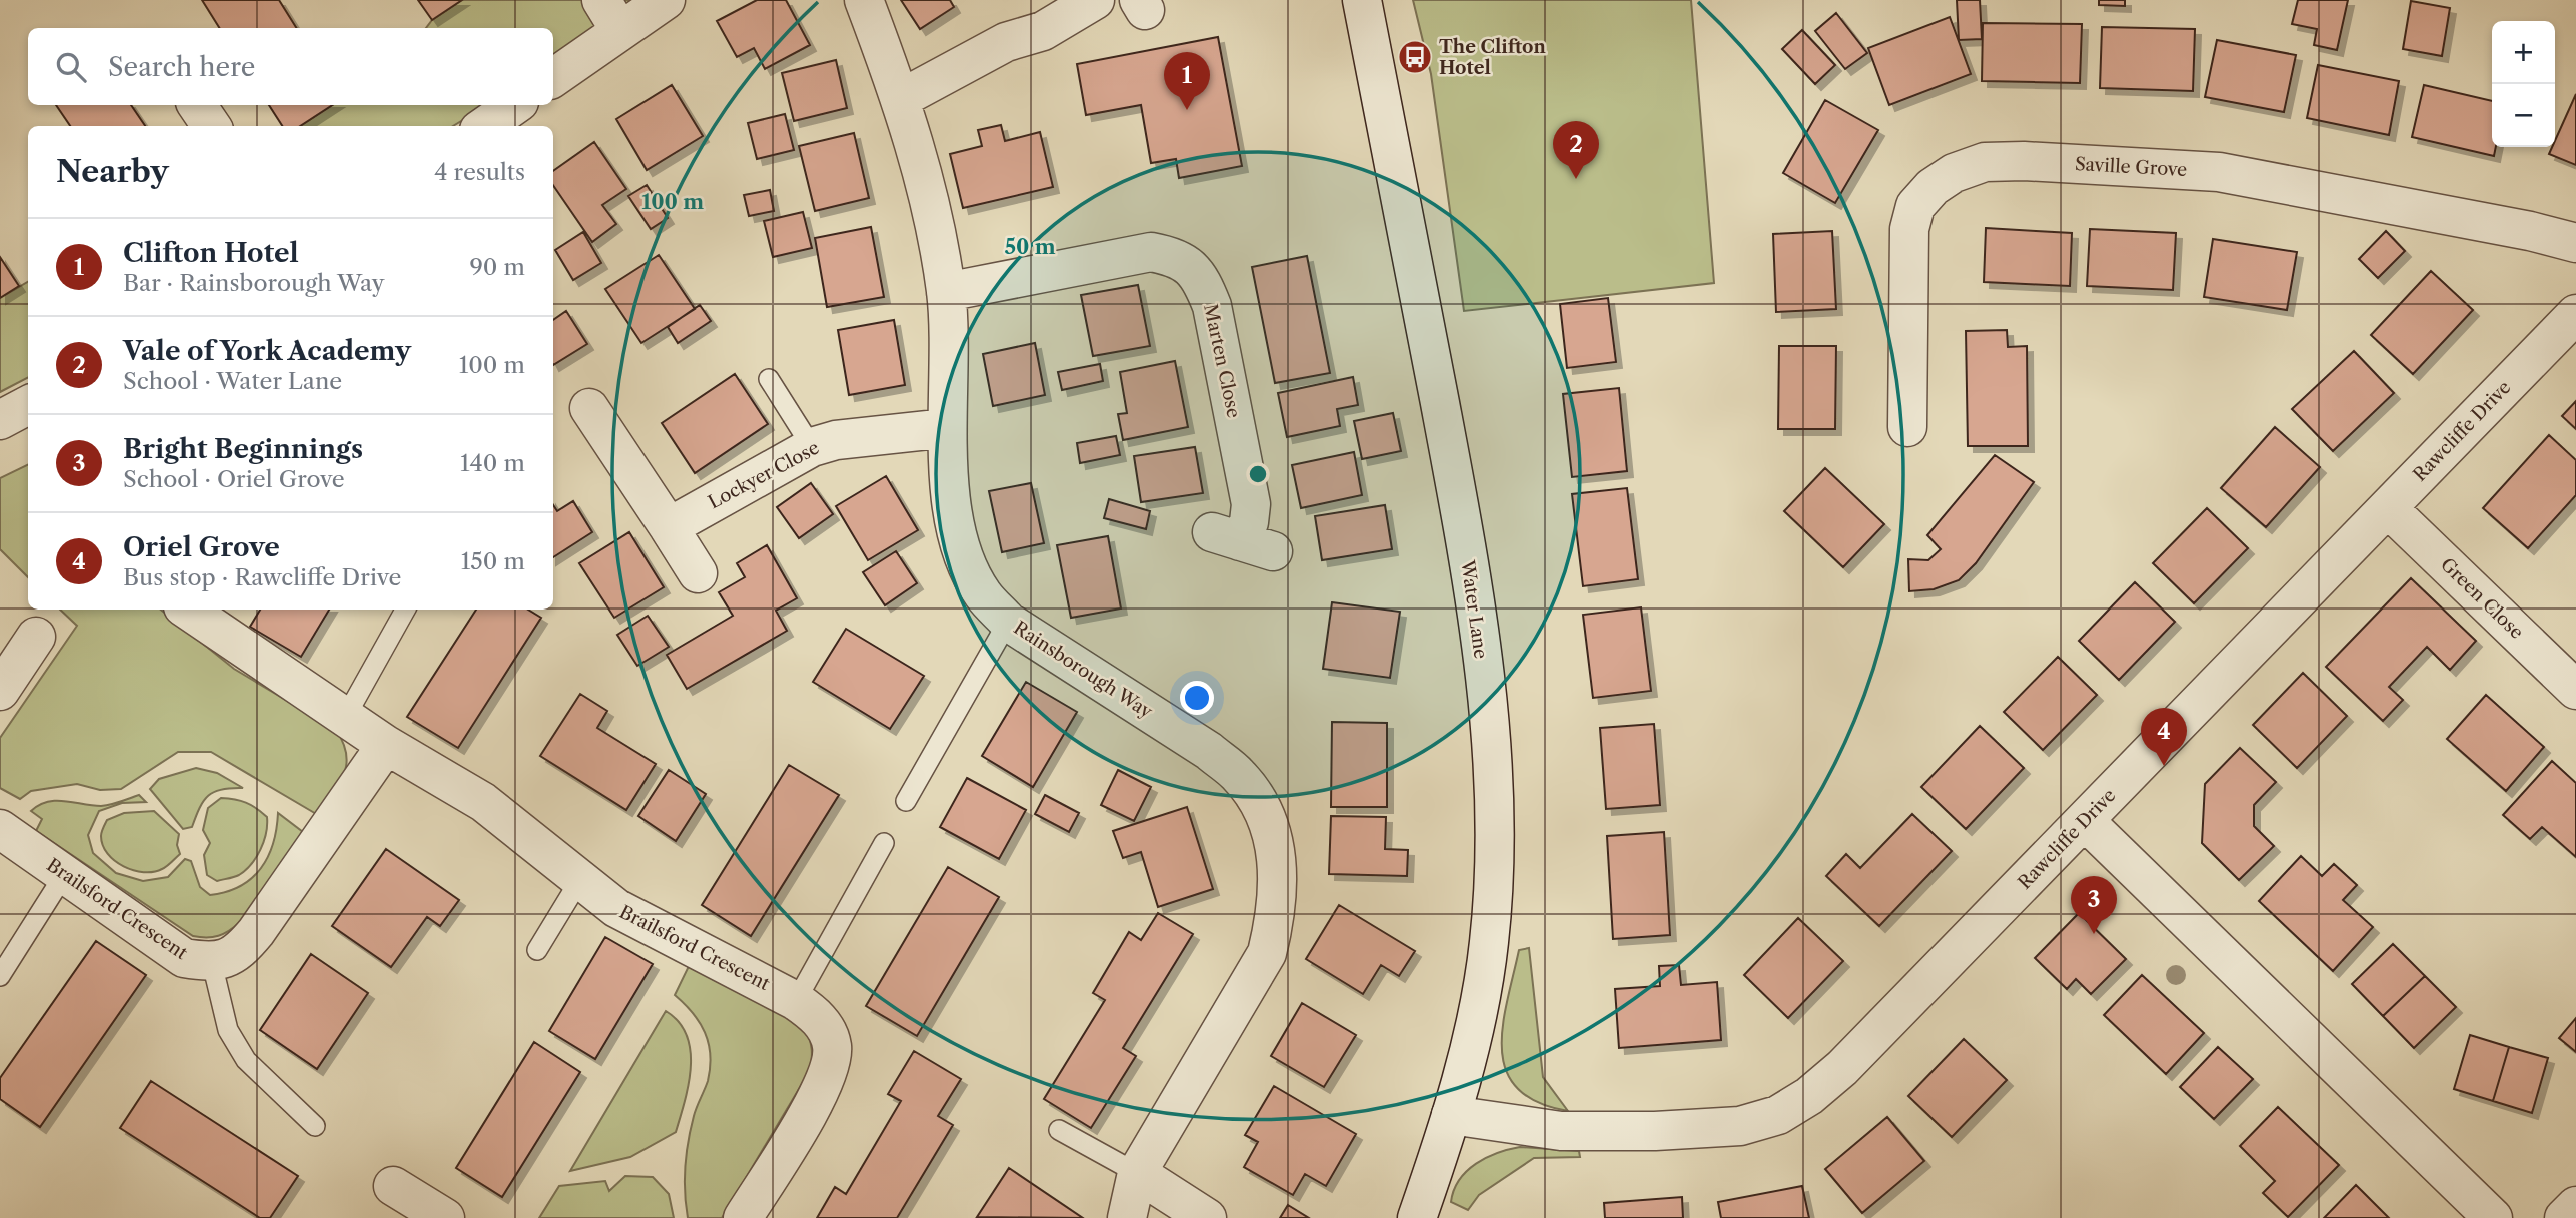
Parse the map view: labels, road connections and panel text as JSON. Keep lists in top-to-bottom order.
{
  "streets": {
    "street": [
      "Saville Grove",
      "Marten Close",
      "Rawcliffe Drive",
      "Lockyer Close",
      "Green Close",
      "Water Lane",
      "Rainsborough Way",
      "Brailsford Crescent"
    ]
  },
  "crossings": [
    ["Marten Close", "Rainsborough Way"],
    ["Rawcliffe Drive", "Green Close"],
    ["Rawcliffe Drive", "Water Lane"],
    ["Lockyer Close", "Rainsborough Way"]
  ],
  "places": {
    "bus stop": ["The Clifton Hotel"]
  },
  "page": {
    "map_buttons": ["+", "−"],
    "search": "Search here",
    "pins": [
      "1",
      "2",
      "4",
      "3"
    ],
    "heading": ["Nearby", "4 results"],
    "list": [
      {
        "mark": "1",
        "name": "Clifton Hotel",
        "note": "Bar · Rainsborough Way",
        "value": "90 m"
      },
      {
        "mark": "2",
        "name": "Vale of York Academy",
        "note": "School · Water Lane",
        "value": "100 m"
      },
      {
        "mark": "3",
        "name": "Bright Beginnings",
        "note": "School · Oriel Grove",
        "value": "140 m"
      },
      {
        "mark": "4",
        "name": "Oriel Grove",
        "note": "Bus stop · Rawcliffe Drive",
        "value": "150 m"
      }
    ]
  },
  "rings": ["100 m", "50 m"]
}
